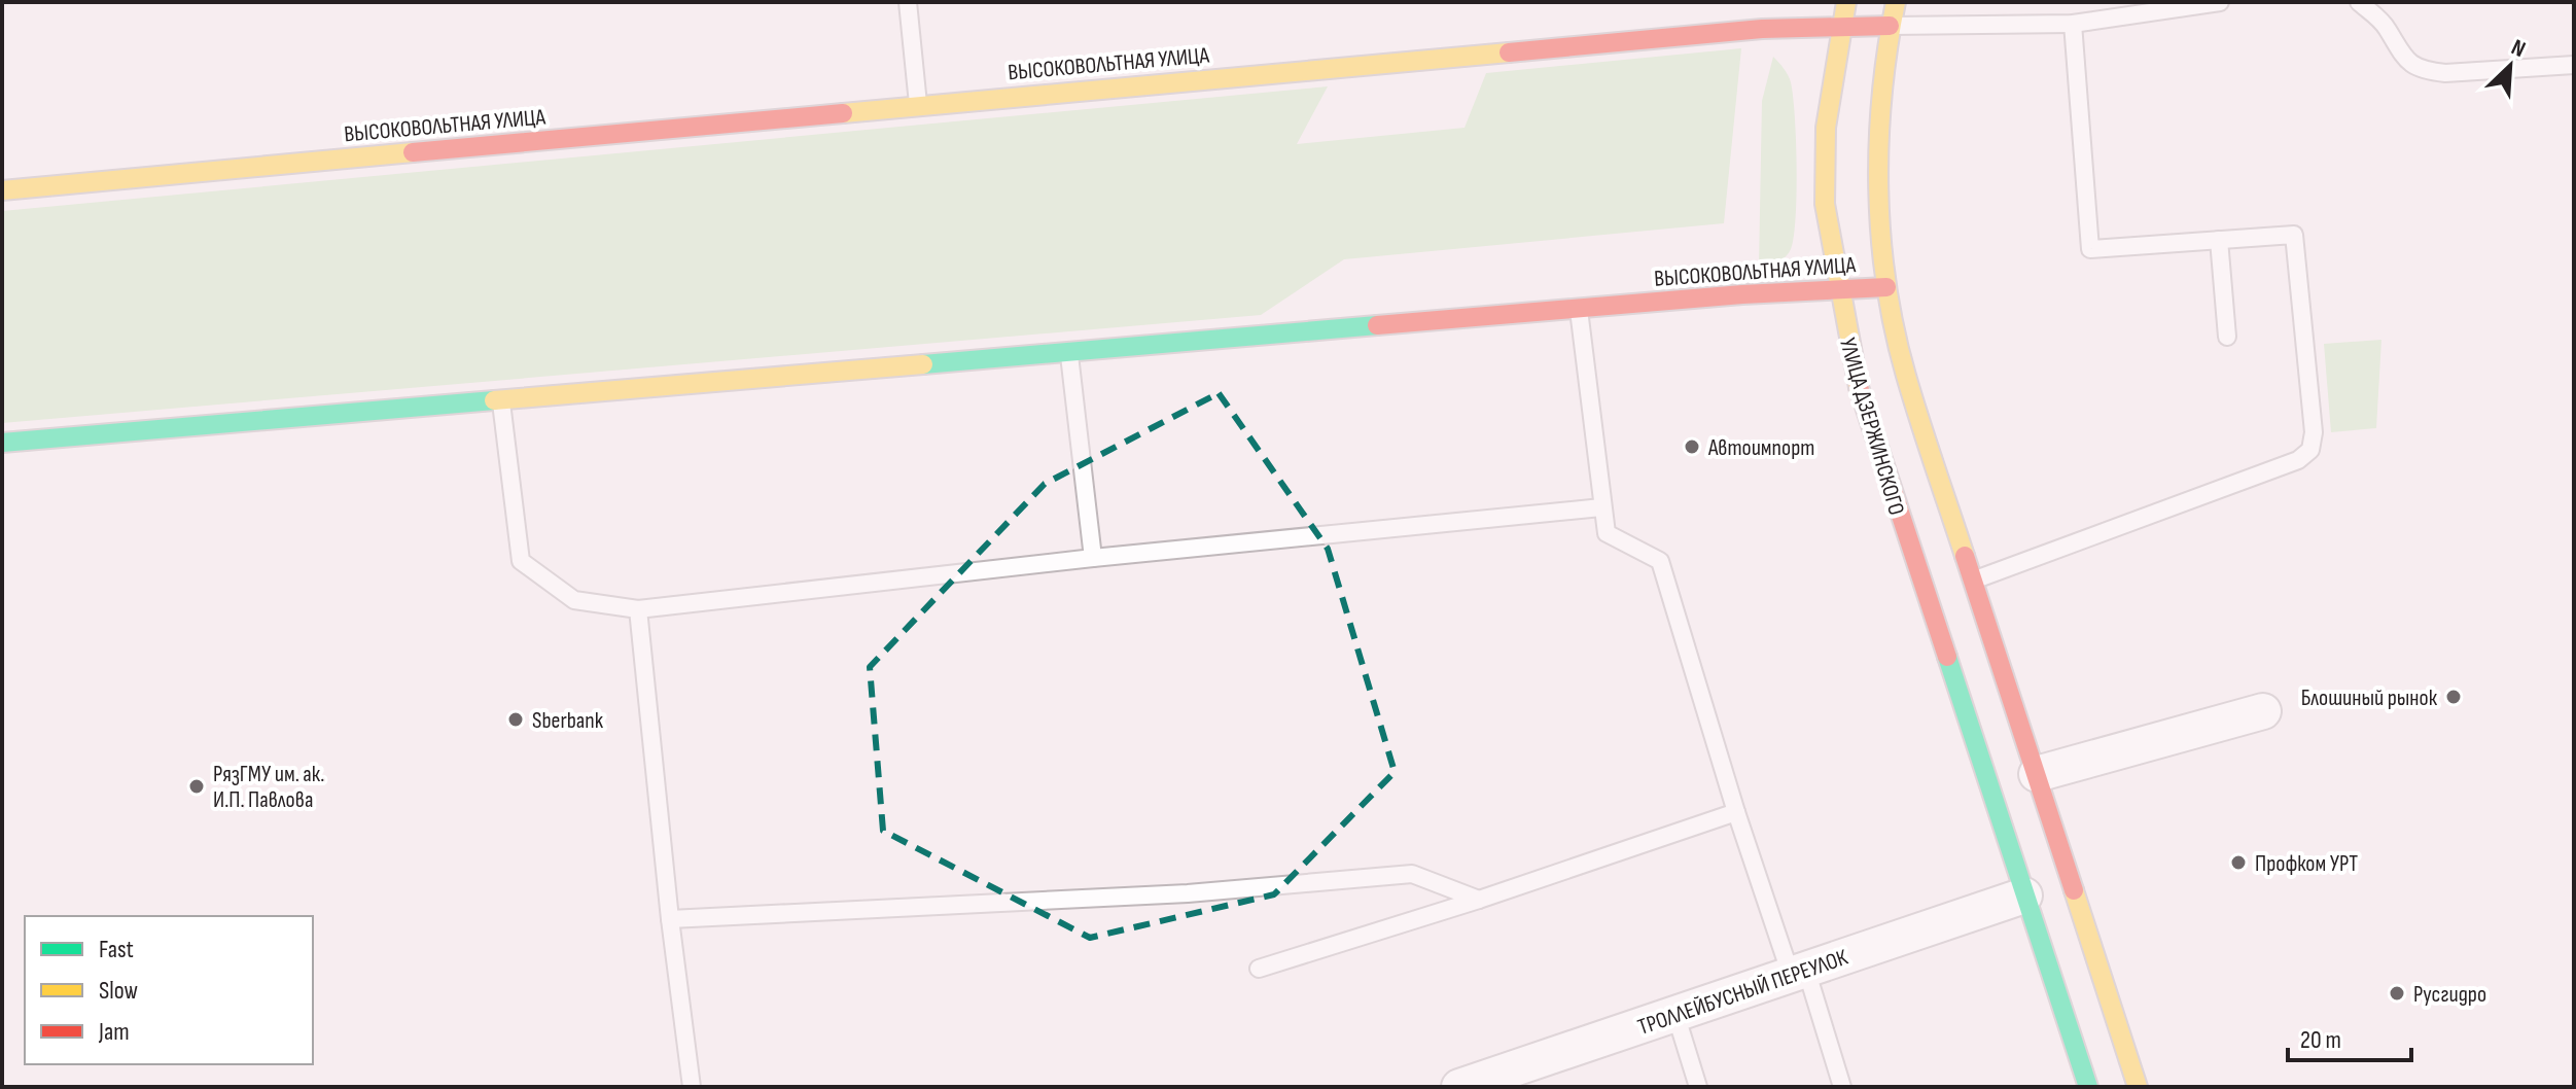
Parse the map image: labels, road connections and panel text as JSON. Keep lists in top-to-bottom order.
{
  "streets": {
    "street": ["ВЫСОКОВОЛЬТНАЯ УЛИЦА", "УЛИЦА ДЗЕРЖИНСКОГО", "ТРОЛЛЕЙБУСНЫЙ ПЕРЕУЛОК"]
  },
  "crossings": [
    ["ВЫСОКОВОЛЬТНАЯ УЛИЦА", "УЛИЦА ДЗЕРЖИНСКОГО"],
    ["УЛИЦА ДЗЕРЖИНСКОГО", "ТРОЛЛЕЙБУСНЫЙ ПЕРЕУЛОК"]
  ],
  "places": [
    "Автоимпорт",
    "Блошиный рынок",
    "Sberbank",
    "РязГМУ им. ак. И.П. Павлова",
    "Профком УРТ",
    "Русгидро"
  ],
  "legend": ["Fast", "Slow", "Jam"],
  "scale_bar": "20 m",
  "north": "top right"
}
